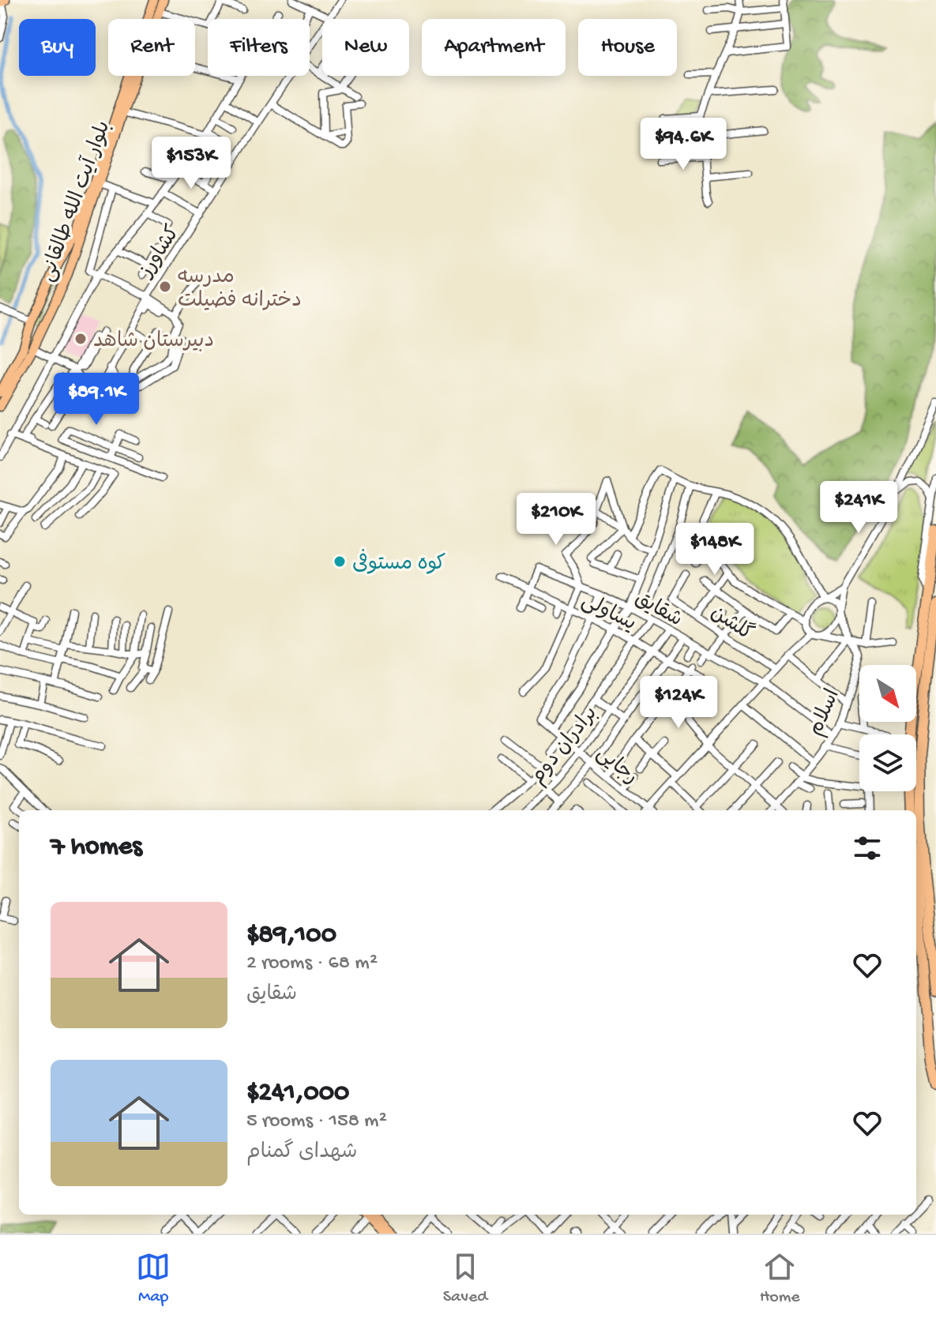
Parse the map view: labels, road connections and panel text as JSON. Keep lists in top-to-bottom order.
{
  "streets": {
    "main road": ["بلوار آیت الله طالقانی"],
    "street": [
      "کشاورز",
      "شقایق",
      "یساولی",
      "گلشن",
      "اسلام",
      "برادران دوم",
      "رجایی"
    ]
  },
  "crossings": [
    ["شقایق", "یساولی"],
    ["شقایق", "اسلام"],
    ["شقایق", "برادران دوم"],
    ["یساولی", "برادران دوم"],
    ["یساولی", "رجایی"],
    ["برادران دوم", "رجایی"]
  ],
  "places": ["مدرسه دخترانه فضیلت", "دبیرستان شاهد", "کوه مستوفی"],
  "north": "bottom right",
  "page": {
    "chip": [
      "Buy",
      "Rent",
      "Filters",
      "New",
      "Apartment",
      "House"
    ],
    "price": [
      "$94.6K",
      "$153K",
      "$89.1K",
      "$241K",
      "$210K",
      "$148K",
      "$124K"
    ],
    "heading": "7 homes",
    "list": [
      {
        "name": "$89,100",
        "note": "2 rooms · 68 m² · شقایق"
      },
      {
        "name": "$241,000",
        "note": "5 rooms · 158 m² · شهدای گمنام"
      }
    ],
    "tabs": ["Map", "Saved", "Home"]
  }
}
